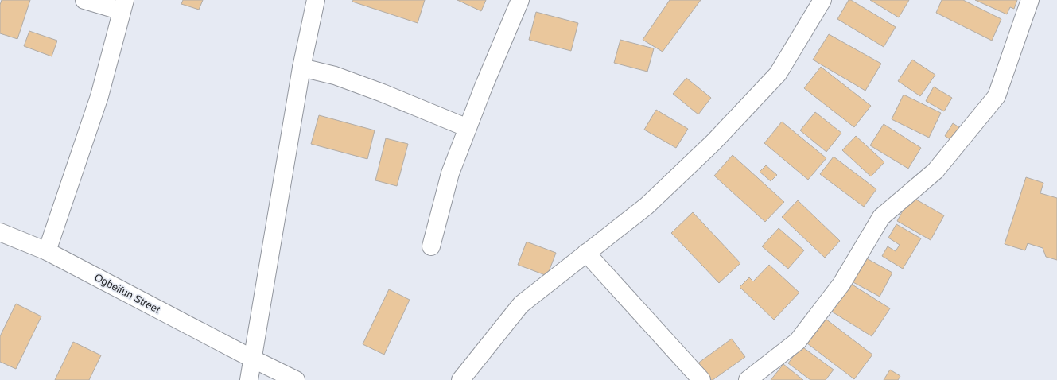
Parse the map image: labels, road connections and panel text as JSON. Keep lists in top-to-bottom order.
{
  "streets": {
    "street": ["Ogbeifun Street"]
  }
}
